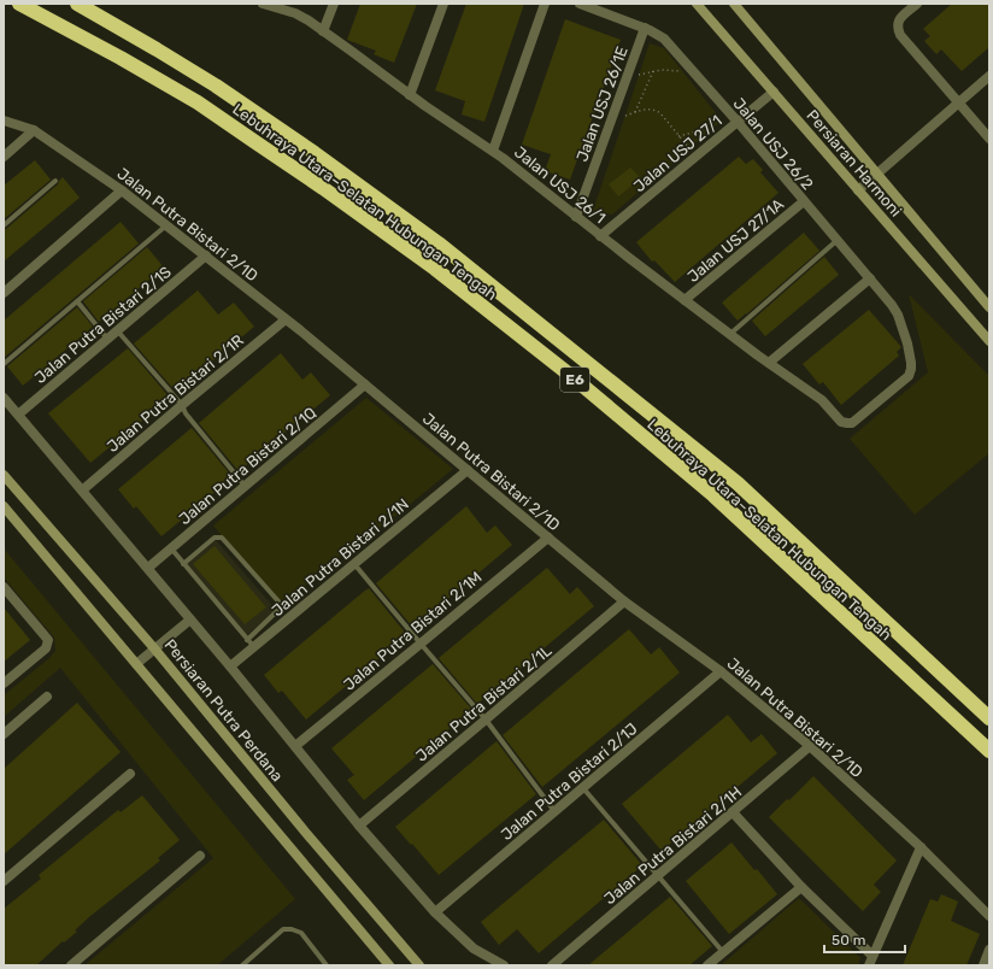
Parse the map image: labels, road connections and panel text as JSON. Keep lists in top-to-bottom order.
{
  "streets": {
    "highway": ["Lebuhraya Utara–Selatan Hubungan Tengah", "E6"],
    "main road": ["Persiaran Harmoni", "Persiaran Putra Perdana"],
    "street": [
      "Jalan USJ 26/1E",
      "Jalan USJ 26/2",
      "Jalan USJ 27/1",
      "Jalan USJ 26/1",
      "Jalan Putra Bistari 2/1D",
      "Jalan USJ 27/1A",
      "Jalan Putra Bistari 2/1S",
      "Jalan Putra Bistari 2/1R",
      "Jalan Putra Bistari 2/1Q",
      "Jalan Putra Bistari 2/1N",
      "Jalan Putra Bistari 2/1M",
      "Jalan Putra Bistari 2/1L",
      "Jalan Putra Bistari 2/1J",
      "Jalan Putra Bistari 2/1H"
    ]
  },
  "crossings": [
    ["Jalan USJ 26/1E", "Jalan USJ 26/2"],
    ["Jalan USJ 26/1E", "Jalan USJ 26/1"],
    ["Jalan USJ 26/2", "Jalan USJ 27/1"],
    ["Jalan USJ 26/2", "Jalan USJ 26/1"],
    ["Jalan USJ 26/2", "Jalan USJ 27/1A"],
    ["Jalan USJ 27/1", "Persiaran Harmoni"],
    ["Jalan USJ 27/1", "Jalan USJ 26/1"],
    ["Jalan USJ 26/1", "Jalan USJ 27/1A"],
    ["Jalan Putra Bistari 2/1D", "Jalan Putra Bistari 2/1S"],
    ["Jalan Putra Bistari 2/1D", "Jalan Putra Bistari 2/1R"],
    ["Jalan Putra Bistari 2/1D", "Jalan Putra Bistari 2/1Q"],
    ["Jalan Putra Bistari 2/1D", "Jalan Putra Bistari 2/1N"],
    ["Jalan Putra Bistari 2/1D", "Jalan Putra Bistari 2/1M"],
    ["Jalan Putra Bistari 2/1D", "Jalan Putra Bistari 2/1L"],
    ["Jalan Putra Bistari 2/1D", "Jalan Putra Bistari 2/1J"],
    ["Jalan Putra Bistari 2/1D", "Jalan Putra Bistari 2/1H"]
  ],
  "scale_bar": "50 m"
}
